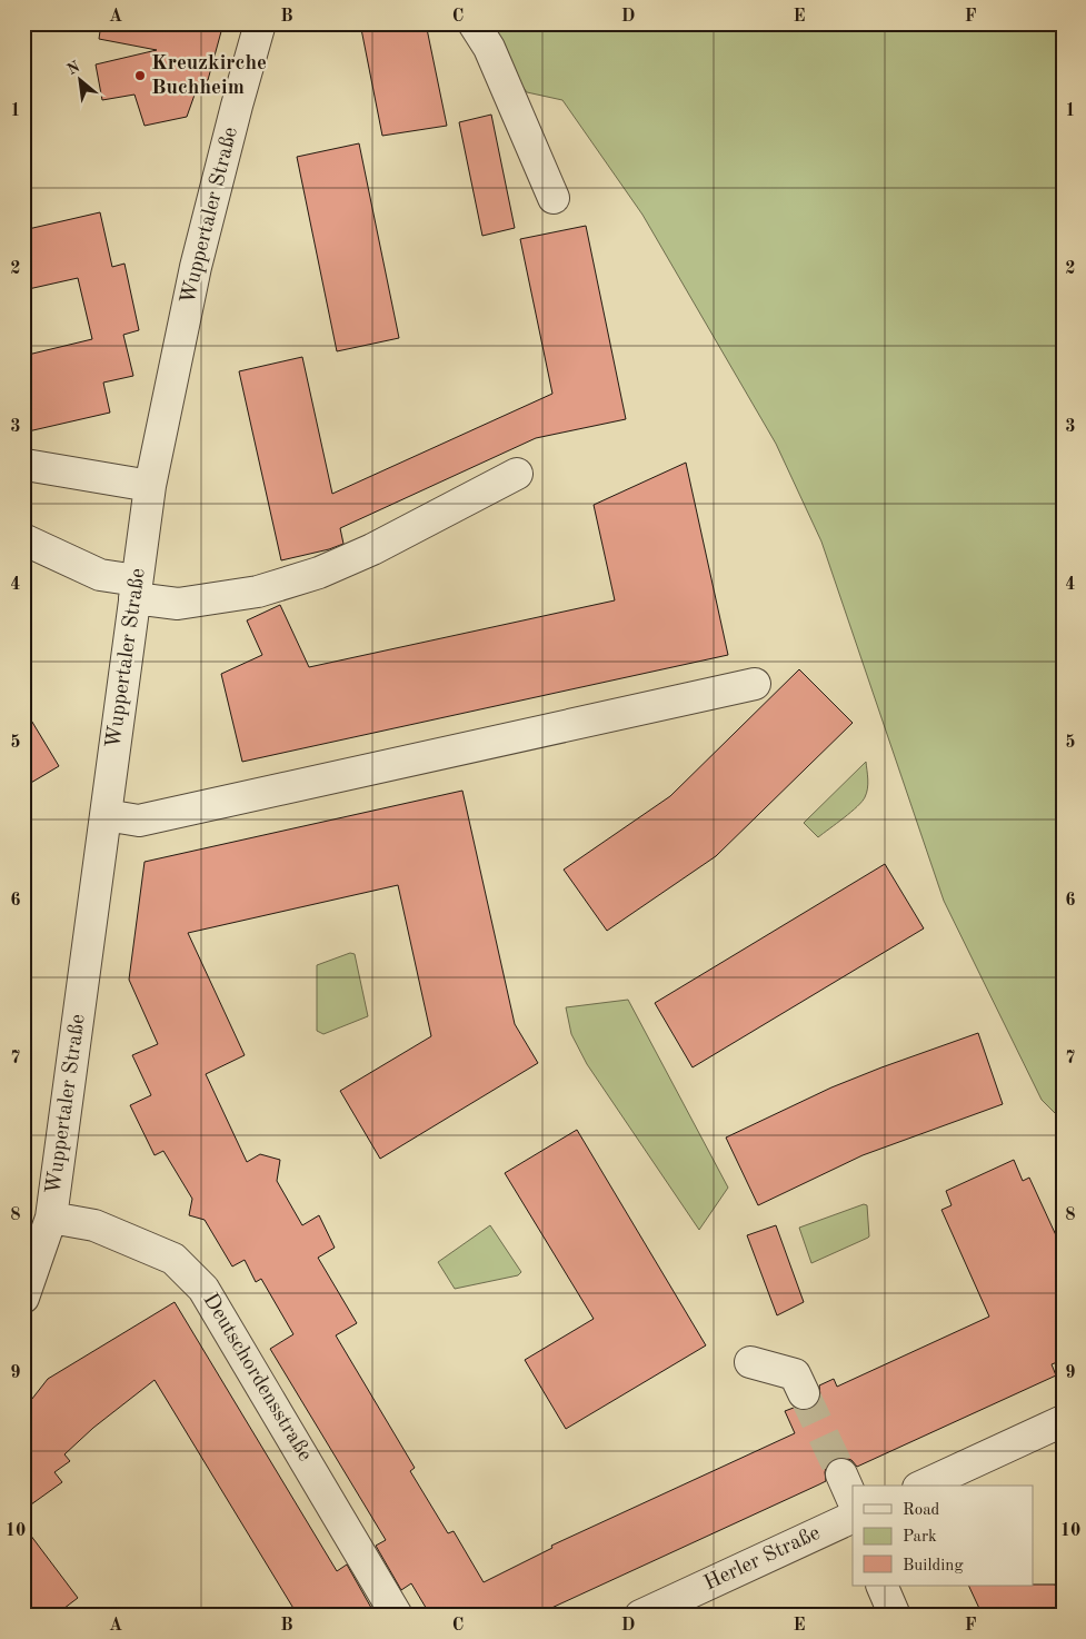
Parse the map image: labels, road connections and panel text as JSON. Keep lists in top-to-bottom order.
{
  "streets": {
    "street": ["Wuppertaler Straße", "Deutschordensstraße", "Herler Straße"]
  },
  "crossings": [
    ["Wuppertaler Straße", "Deutschordensstraße"]
  ],
  "places": ["Kreuzkirche Buchheim"],
  "legend": ["Road", "Park", "Building"],
  "north": "top left",
  "grid": {
    "columns": [
      "A",
      "B",
      "C",
      "D",
      "E",
      "F"
    ],
    "rows": [
      "1",
      "2",
      "3",
      "4",
      "5",
      "6",
      "7",
      "8",
      "9",
      "10"
    ]
  }
}
